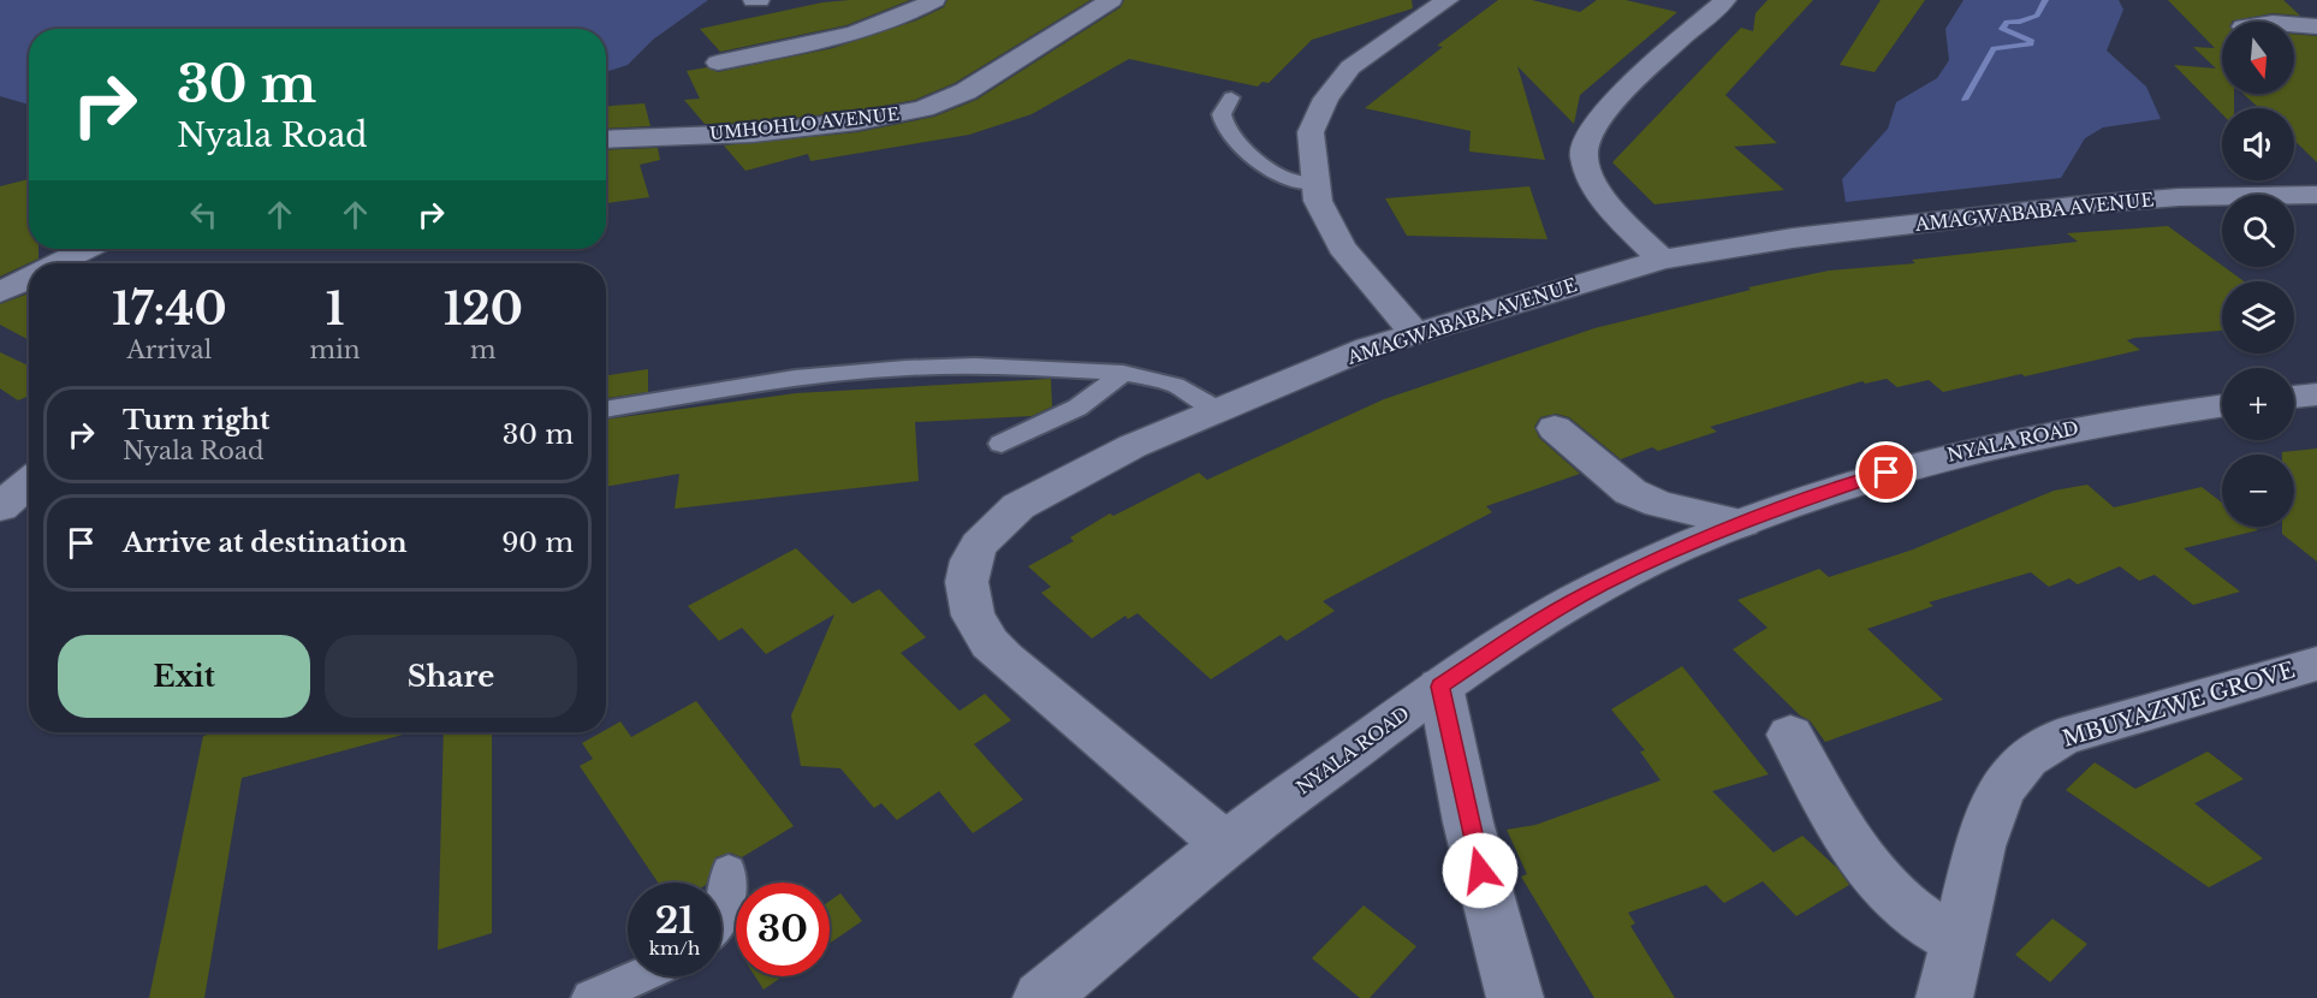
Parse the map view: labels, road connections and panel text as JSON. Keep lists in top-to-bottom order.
{
  "streets": {
    "street": [
      "UMHOHLO AVENUE",
      "AMAGWABABA AVENUE",
      "NYALA ROAD",
      "MBUYAZWE GROVE"
    ]
  },
  "crossings": [
    ["AMAGWABABA AVENUE", "NYALA ROAD"]
  ],
  "north": "bottom",
  "page": {
    "map_buttons": ["+", "−"],
    "turn": ["30 m", "Nyala Road"],
    "eta": [
      "17:40",
      "Arrival",
      "1",
      "min",
      "120",
      "m"
    ],
    "list": [
      {
        "name": "Turn right",
        "note": "Nyala Road",
        "value": "30 m"
      },
      {
        "name": "Arrive at destination",
        "value": "90 m"
      }
    ],
    "buttons": ["Exit", "Share"],
    "speed": "21 km/h",
    "limit": "30"
  }
}
